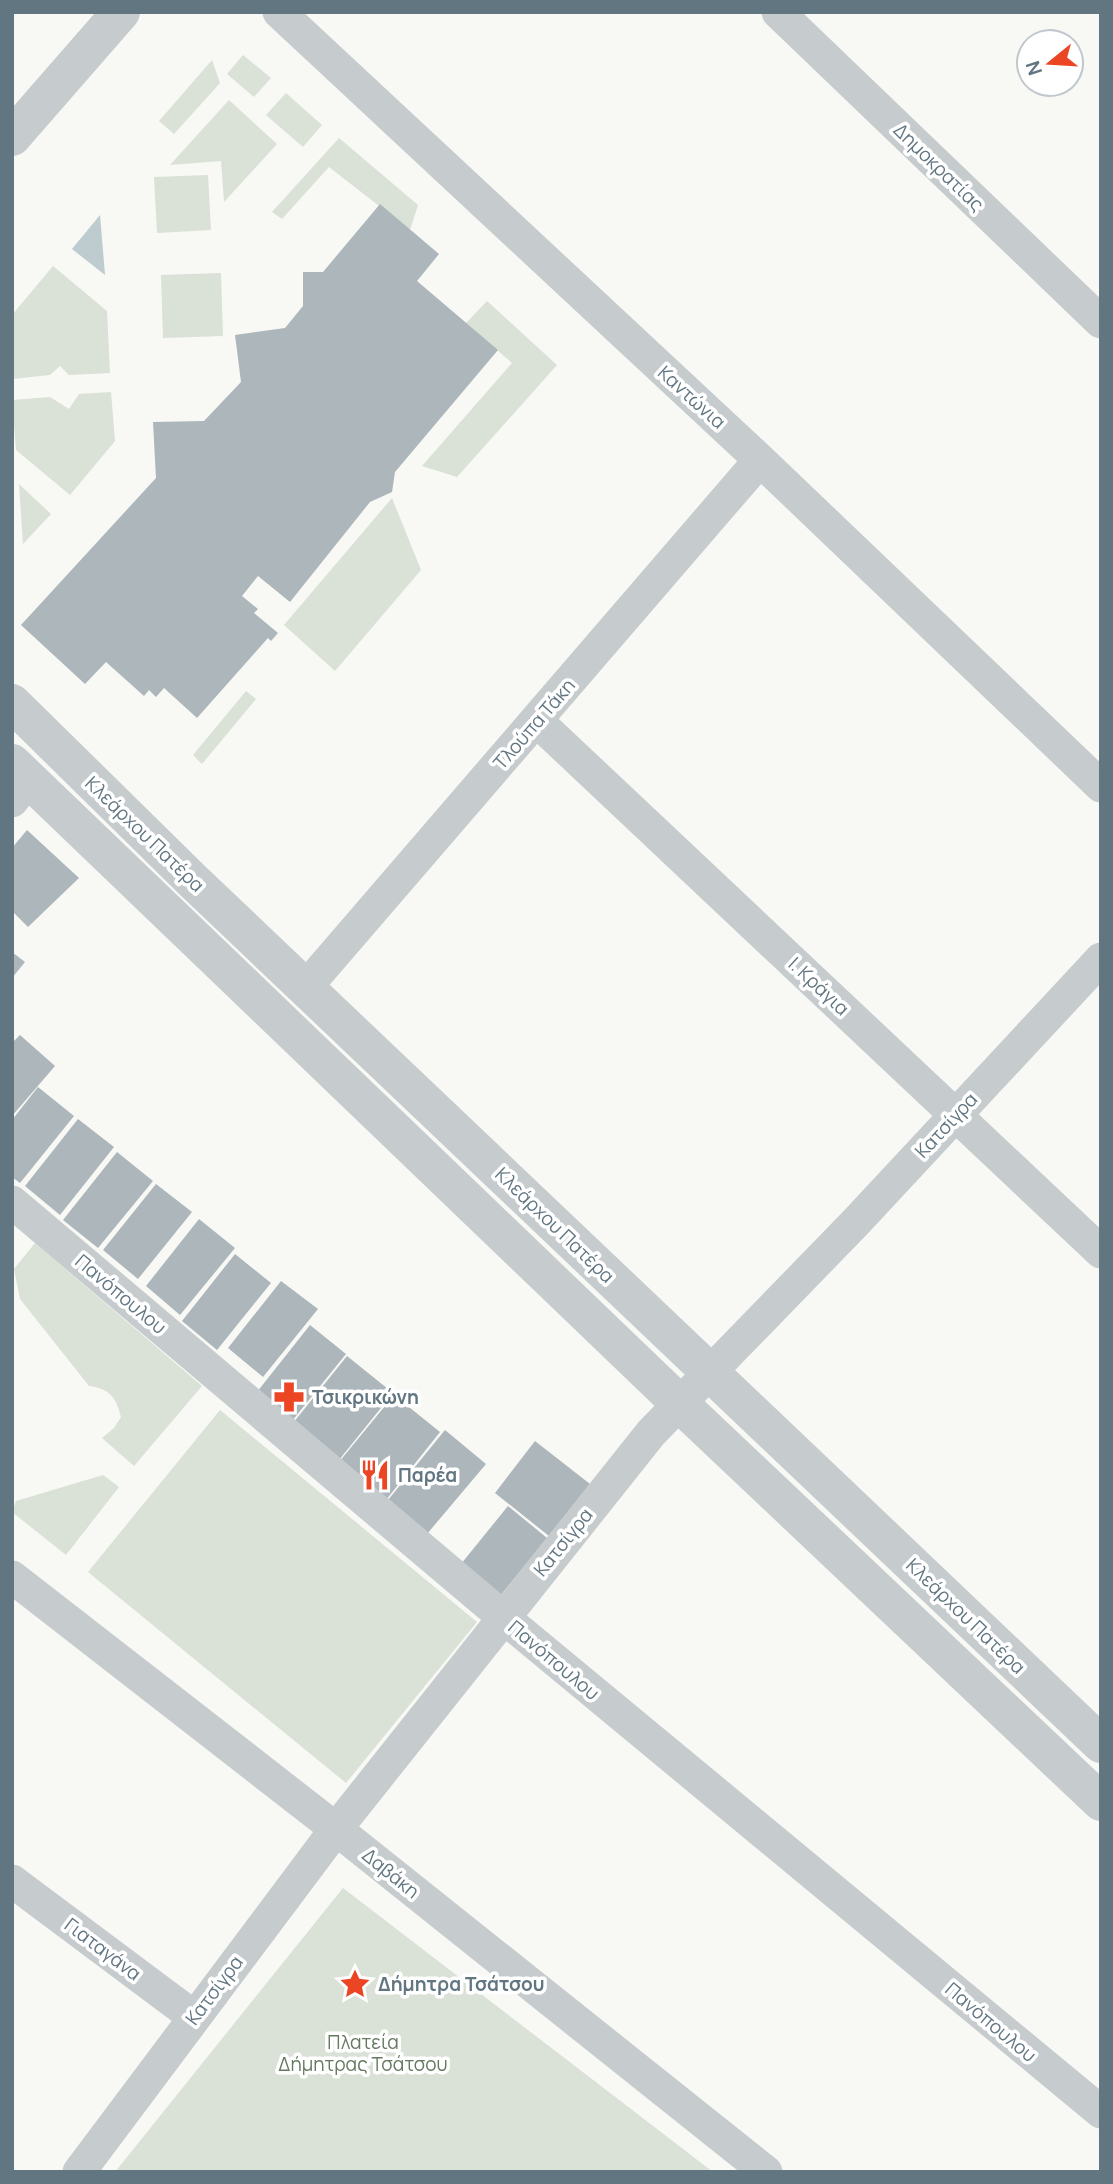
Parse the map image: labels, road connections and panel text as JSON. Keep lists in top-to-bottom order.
{
  "streets": {
    "street": [
      "Δημοκρατίας",
      "Καντώνια",
      "Τλούπα Τάκη",
      "Κλεάρχου Πατέρα",
      "Ι. Κράγια",
      "Κατσίγρα",
      "Πανόπουλου",
      "Δαβάκη",
      "Γιαταγάνα"
    ]
  },
  "crossings": [
    ["Καντώνια", "Τλούπα Τάκη"],
    ["Τλούπα Τάκη", "Κλεάρχου Πατέρα"],
    ["Τλούπα Τάκη", "Ι. Κράγια"],
    ["Κλεάρχου Πατέρα", "Κατσίγρα"],
    ["Ι. Κράγια", "Κατσίγρα"],
    ["Κατσίγρα", "Πανόπουλου"],
    ["Κατσίγρα", "Δαβάκη"],
    ["Κατσίγρα", "Γιαταγάνα"]
  ],
  "parks": ["Πλατεία Δήμητρας Τσάτσου"],
  "places": {
    "pharmacy": ["Τσικρικώνη"],
    "restaurant": ["Παρέα"],
    "place": ["Δήμητρα Τσάτσου"]
  },
  "north": "left"
}
